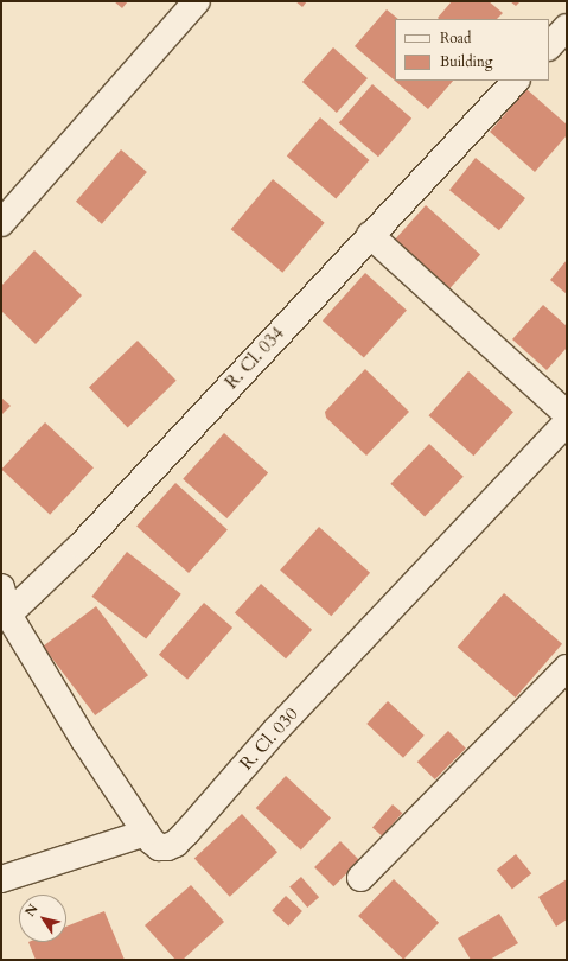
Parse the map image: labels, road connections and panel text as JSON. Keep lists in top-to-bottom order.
{
  "streets": {
    "street": ["R. Cl. 034", "R. Cl. 030"]
  },
  "crossings": [
    ["R. Cl. 034", "R. Cl. 030"]
  ],
  "legend": ["Road", "Building"],
  "north": "top left"
}
